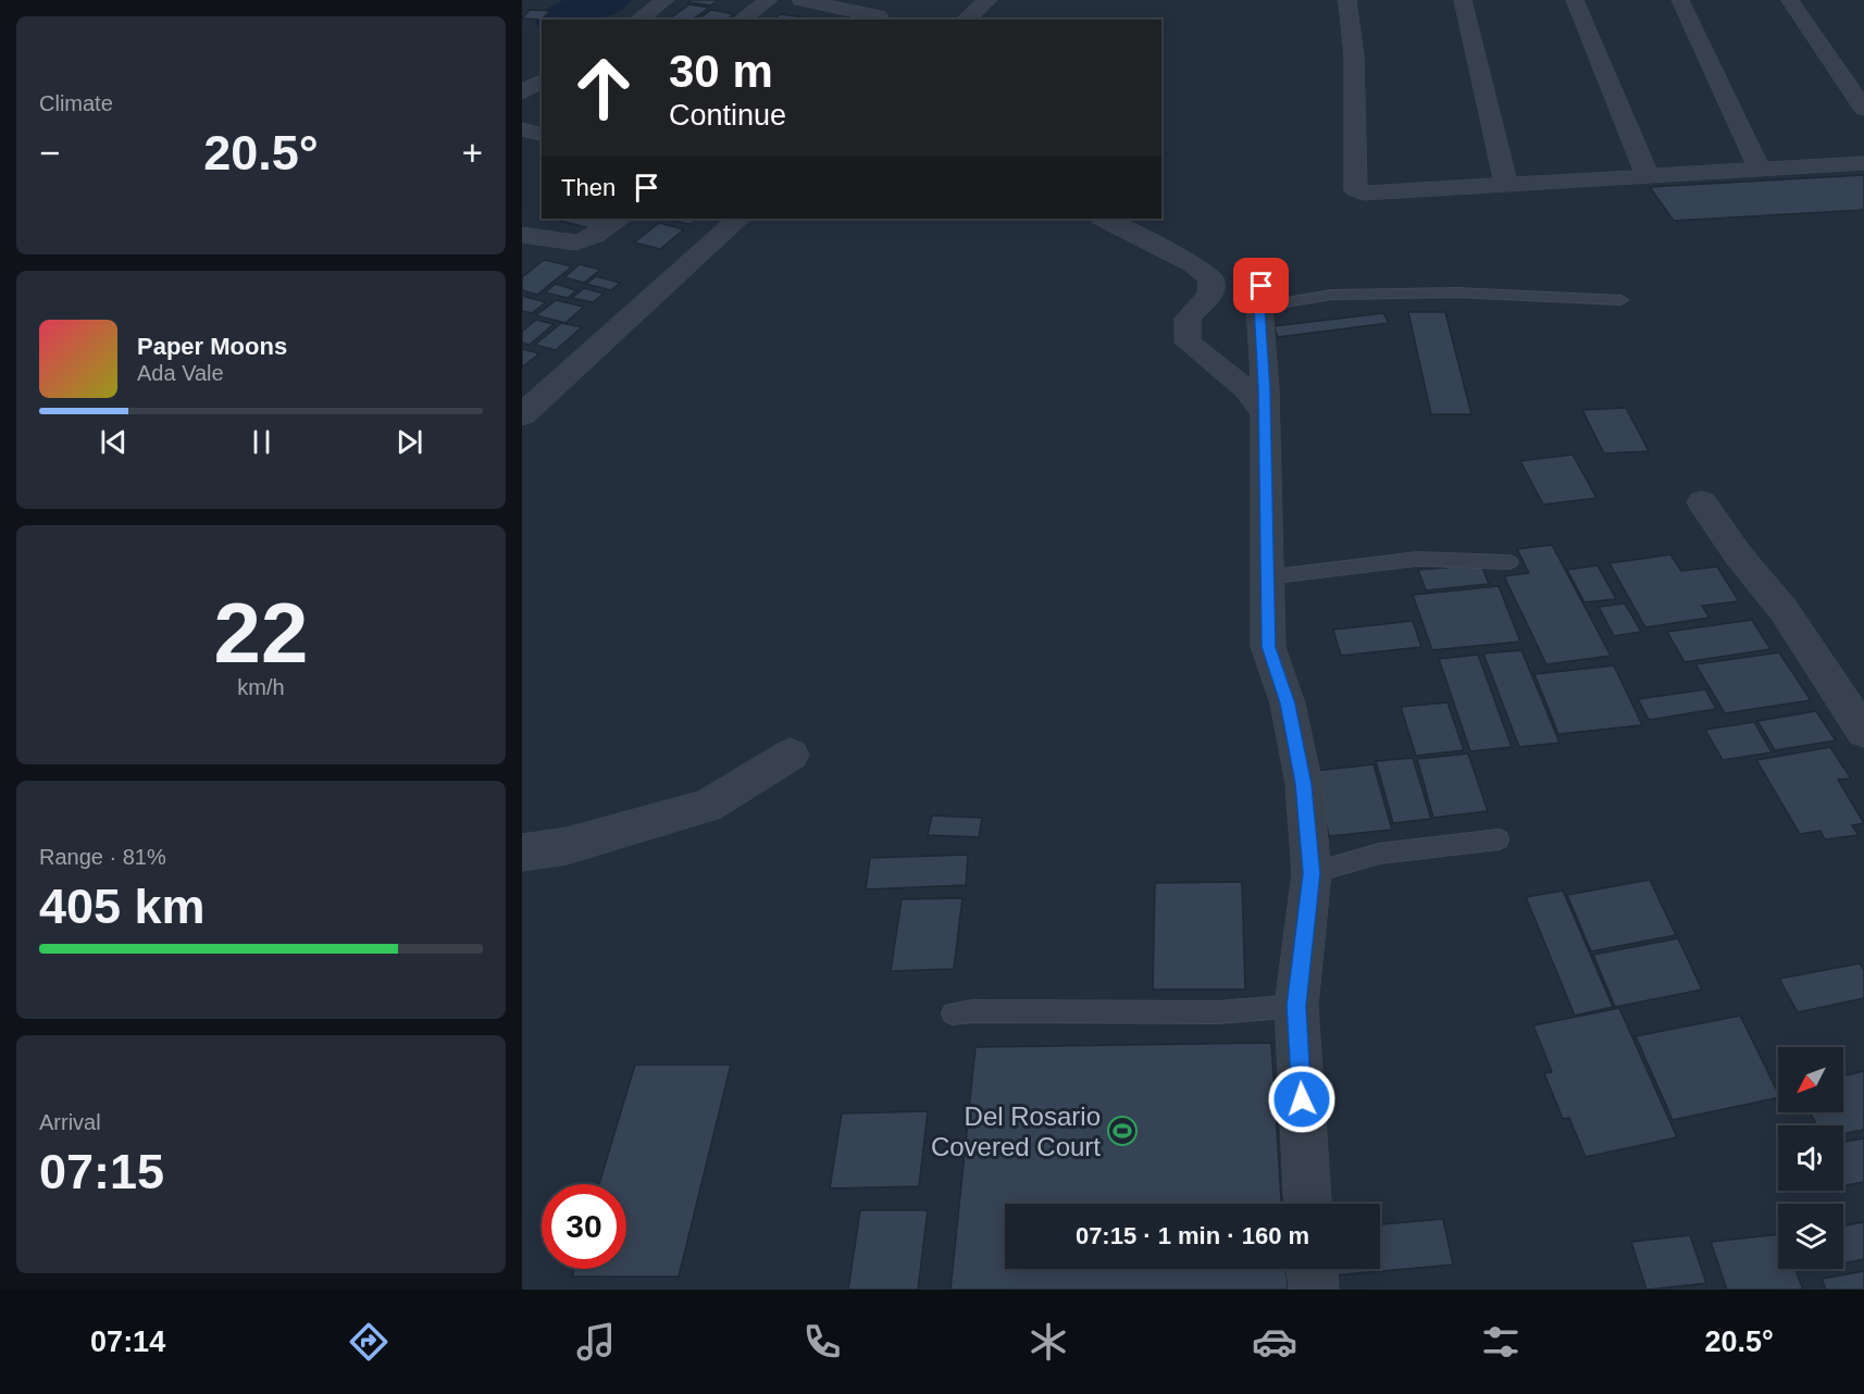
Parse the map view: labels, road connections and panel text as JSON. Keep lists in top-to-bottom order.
{
  "places": {
    "sports": ["Del Rosario Covered Court"]
  },
  "north": "bottom left",
  "page": {
    "tile": [
      "Climate",
      ["22", "km/h"],
      ["Range · 81%", "405 km"],
      ["Arrival", "07:15"]
    ],
    "turn": ["30 m", "Continue"],
    "heat": ["−", "20.5°", "+"],
    "then": "Then",
    "song": ["Paper Moons", "Ada Vale"],
    "limit": "30",
    "trip": "07:15 · 1 min · 160 m",
    "tabs": ["07:14", "20.5°"]
  }
}
